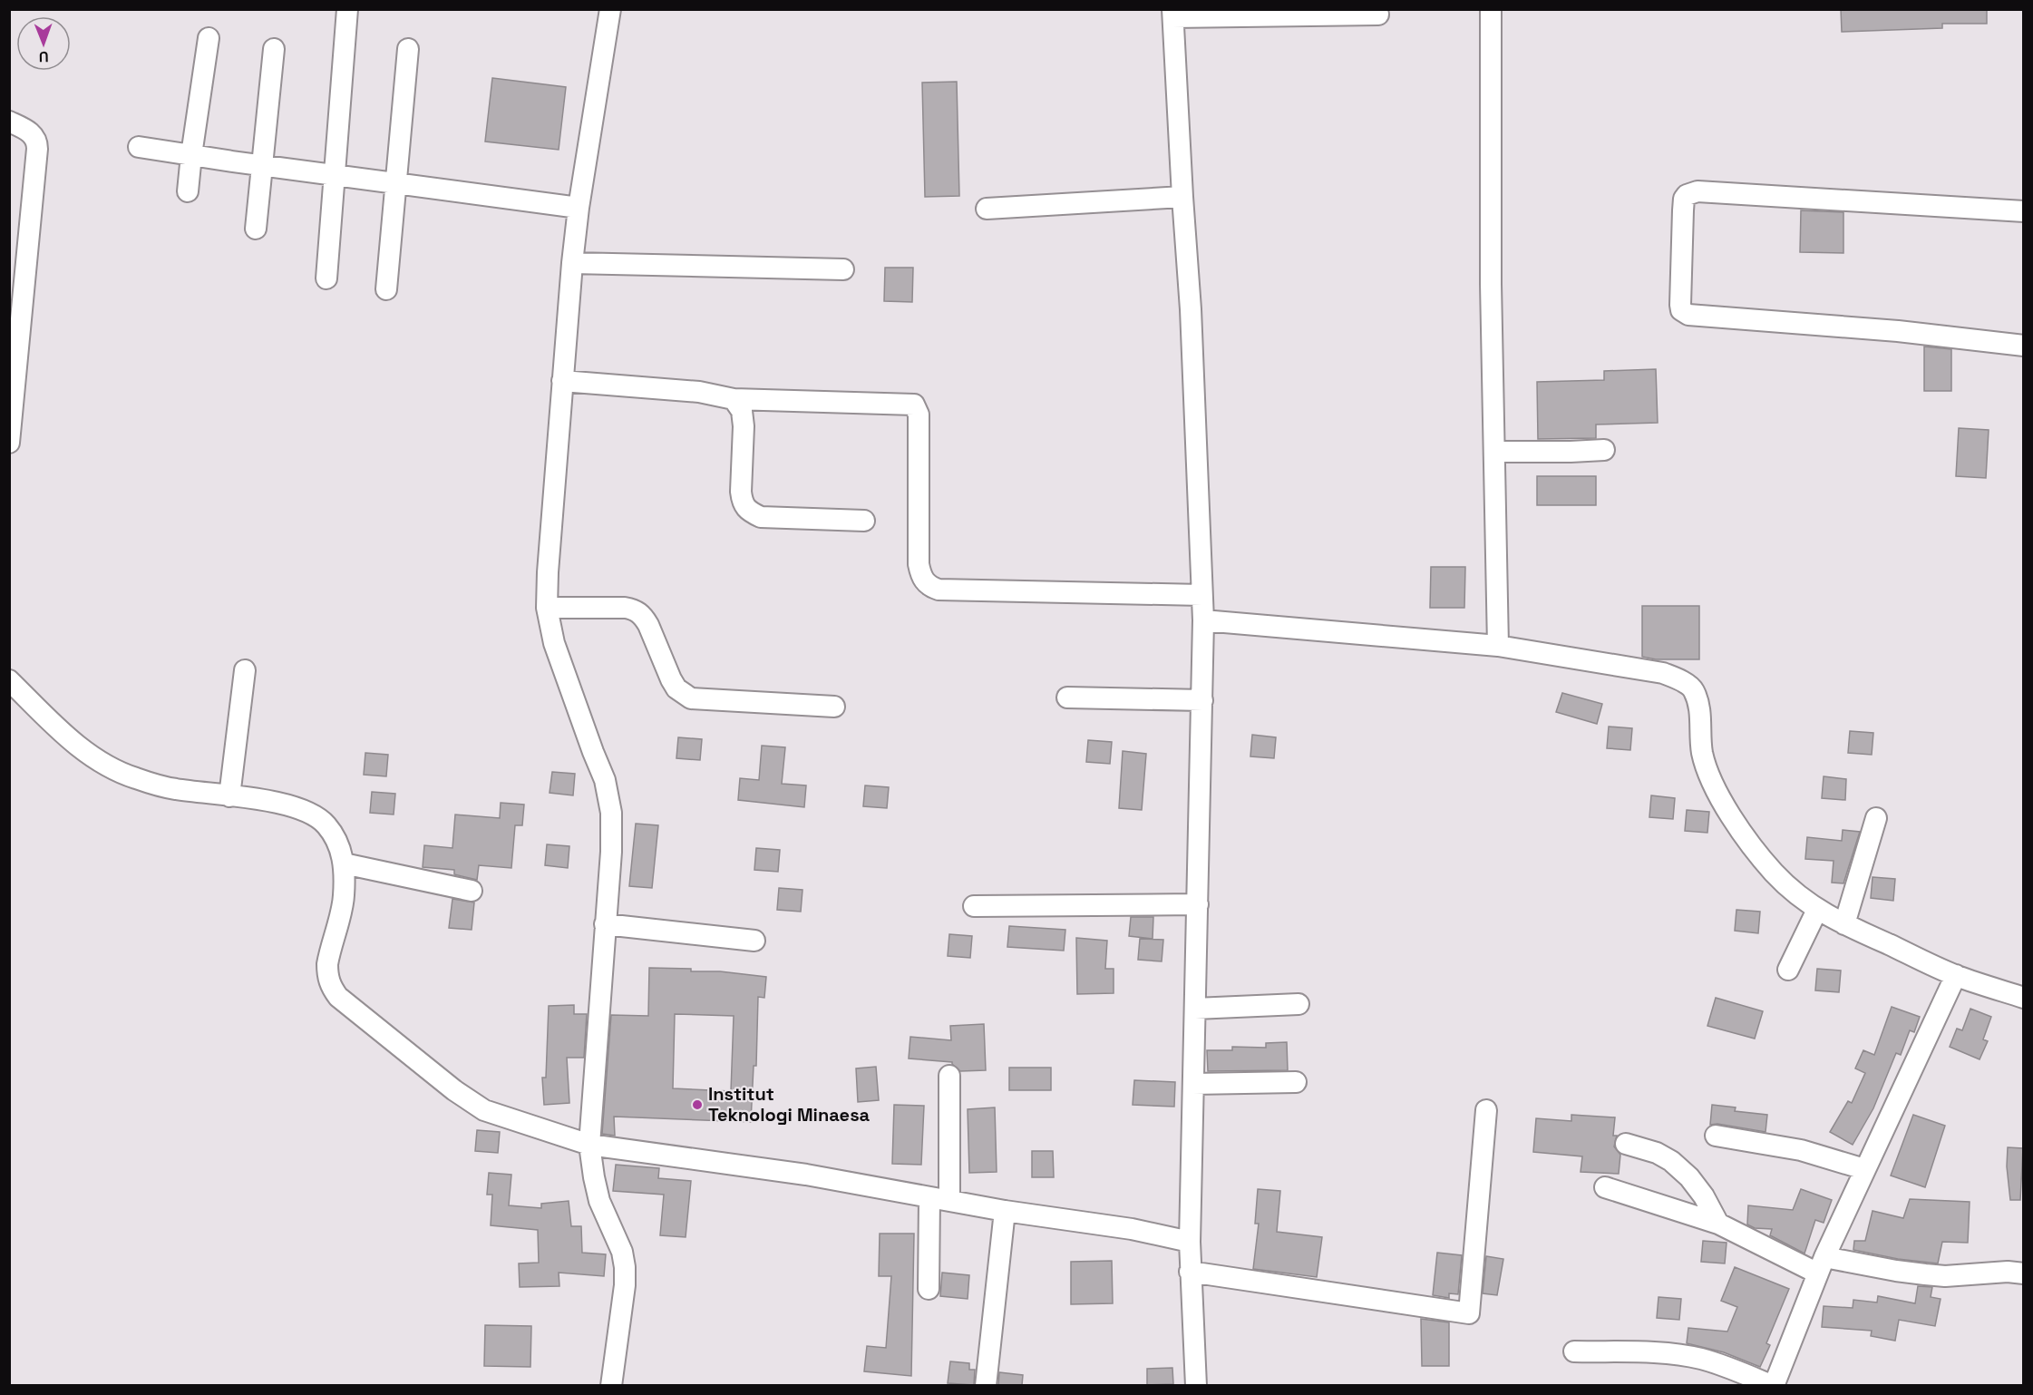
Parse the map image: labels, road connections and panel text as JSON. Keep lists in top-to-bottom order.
{
  "places": ["Institut Teknologi Minaesa"],
  "north": "bottom"
}
